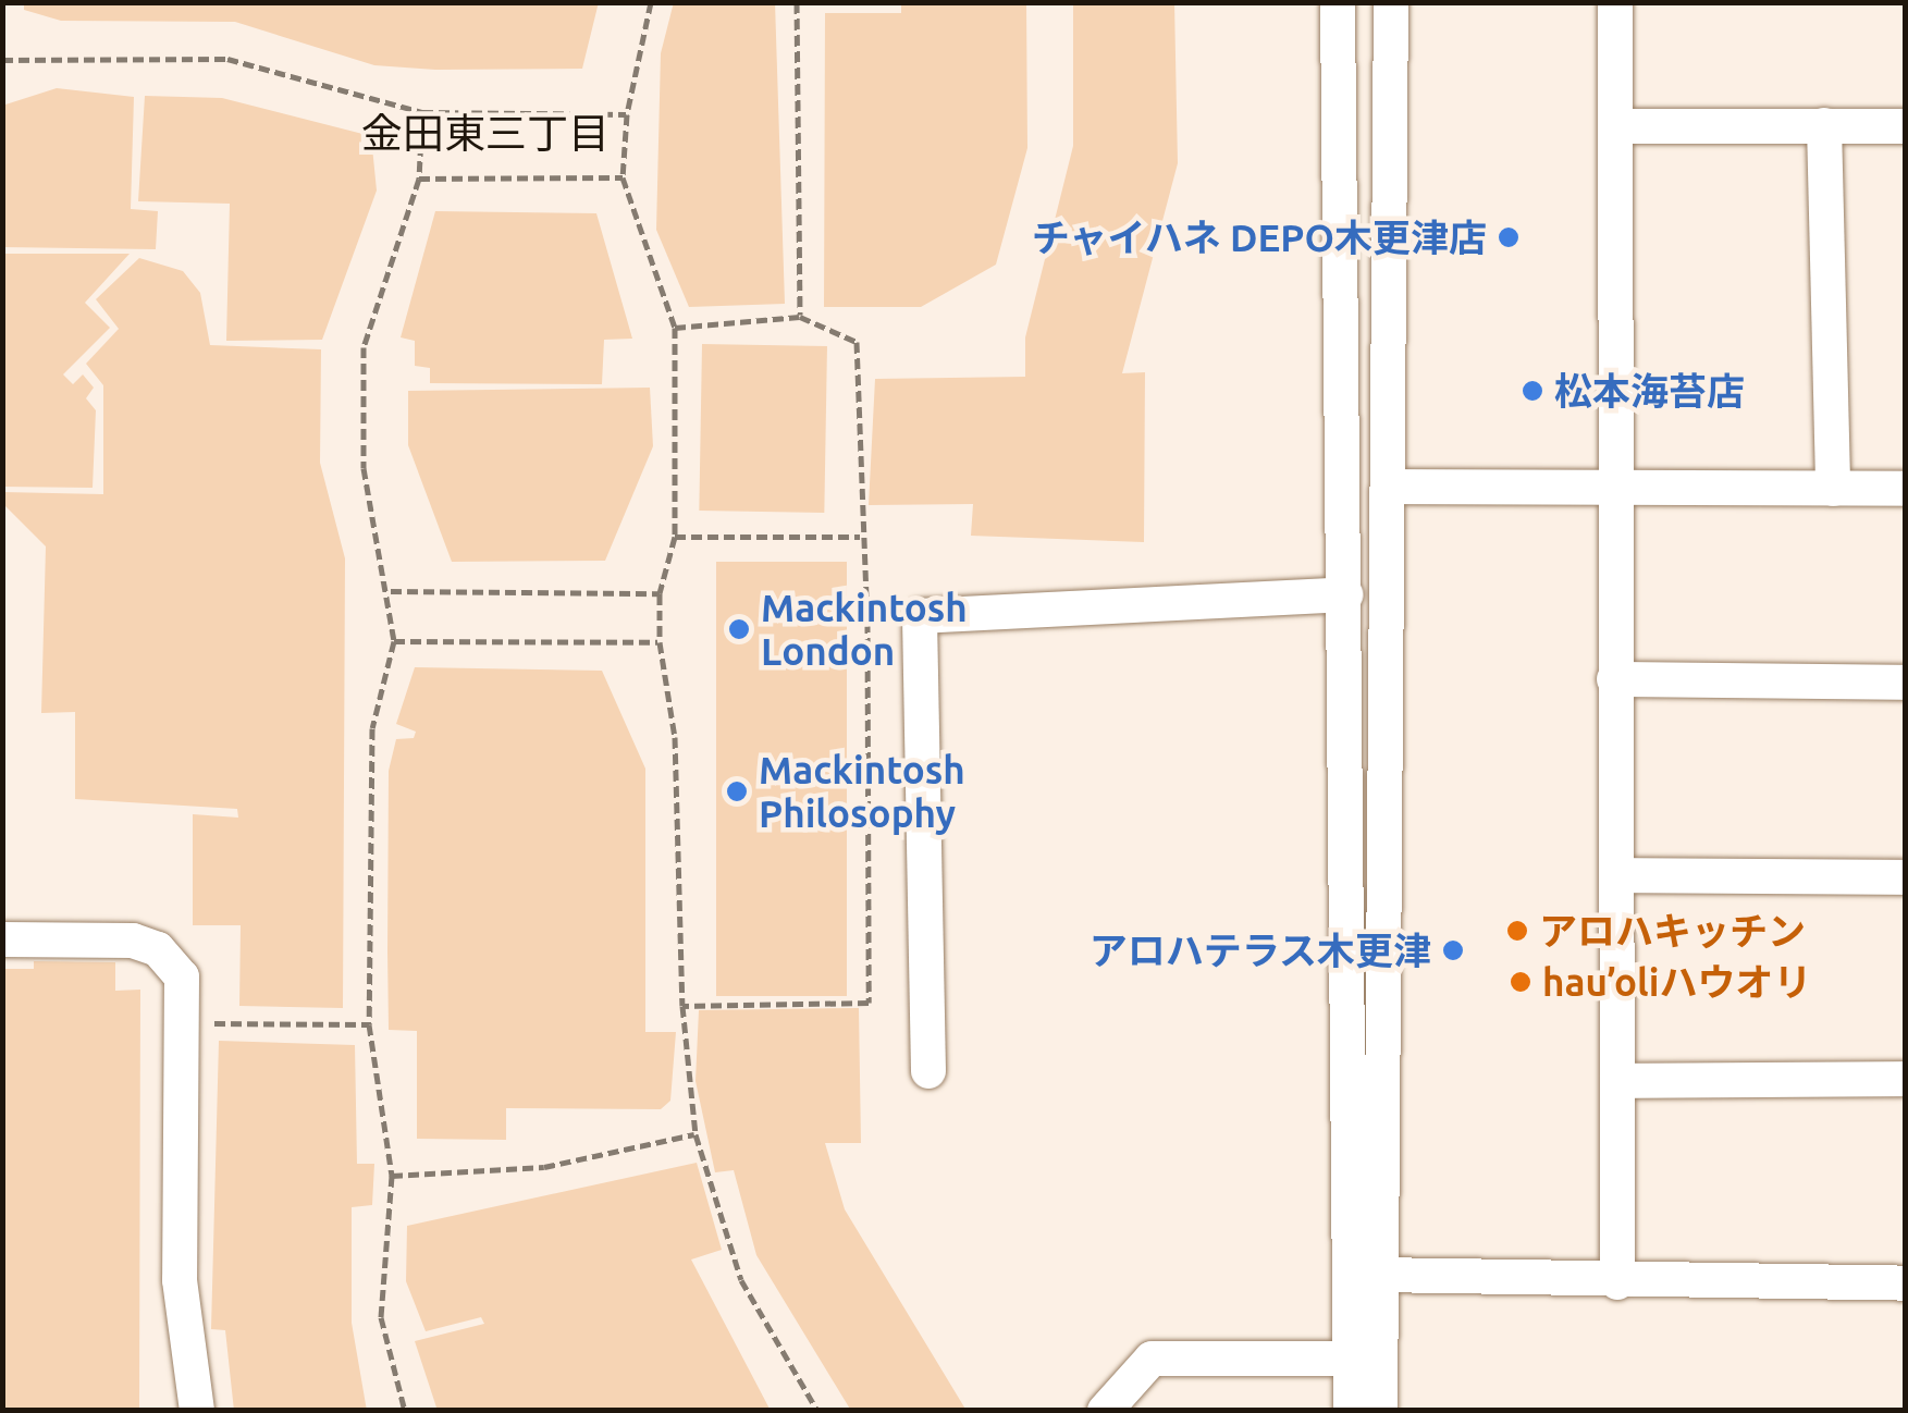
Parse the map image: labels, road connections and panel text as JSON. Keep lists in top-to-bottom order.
{
  "districts": ["金田東三丁目"],
  "places": [
    "チャイハネ DEPO木更津店",
    "松本海苔店",
    "Mackintosh London",
    "Mackintosh Philosophy",
    "アロハキッチン",
    "アロハテラス木更津",
    "hau’oliハウオリ"
  ]
}
